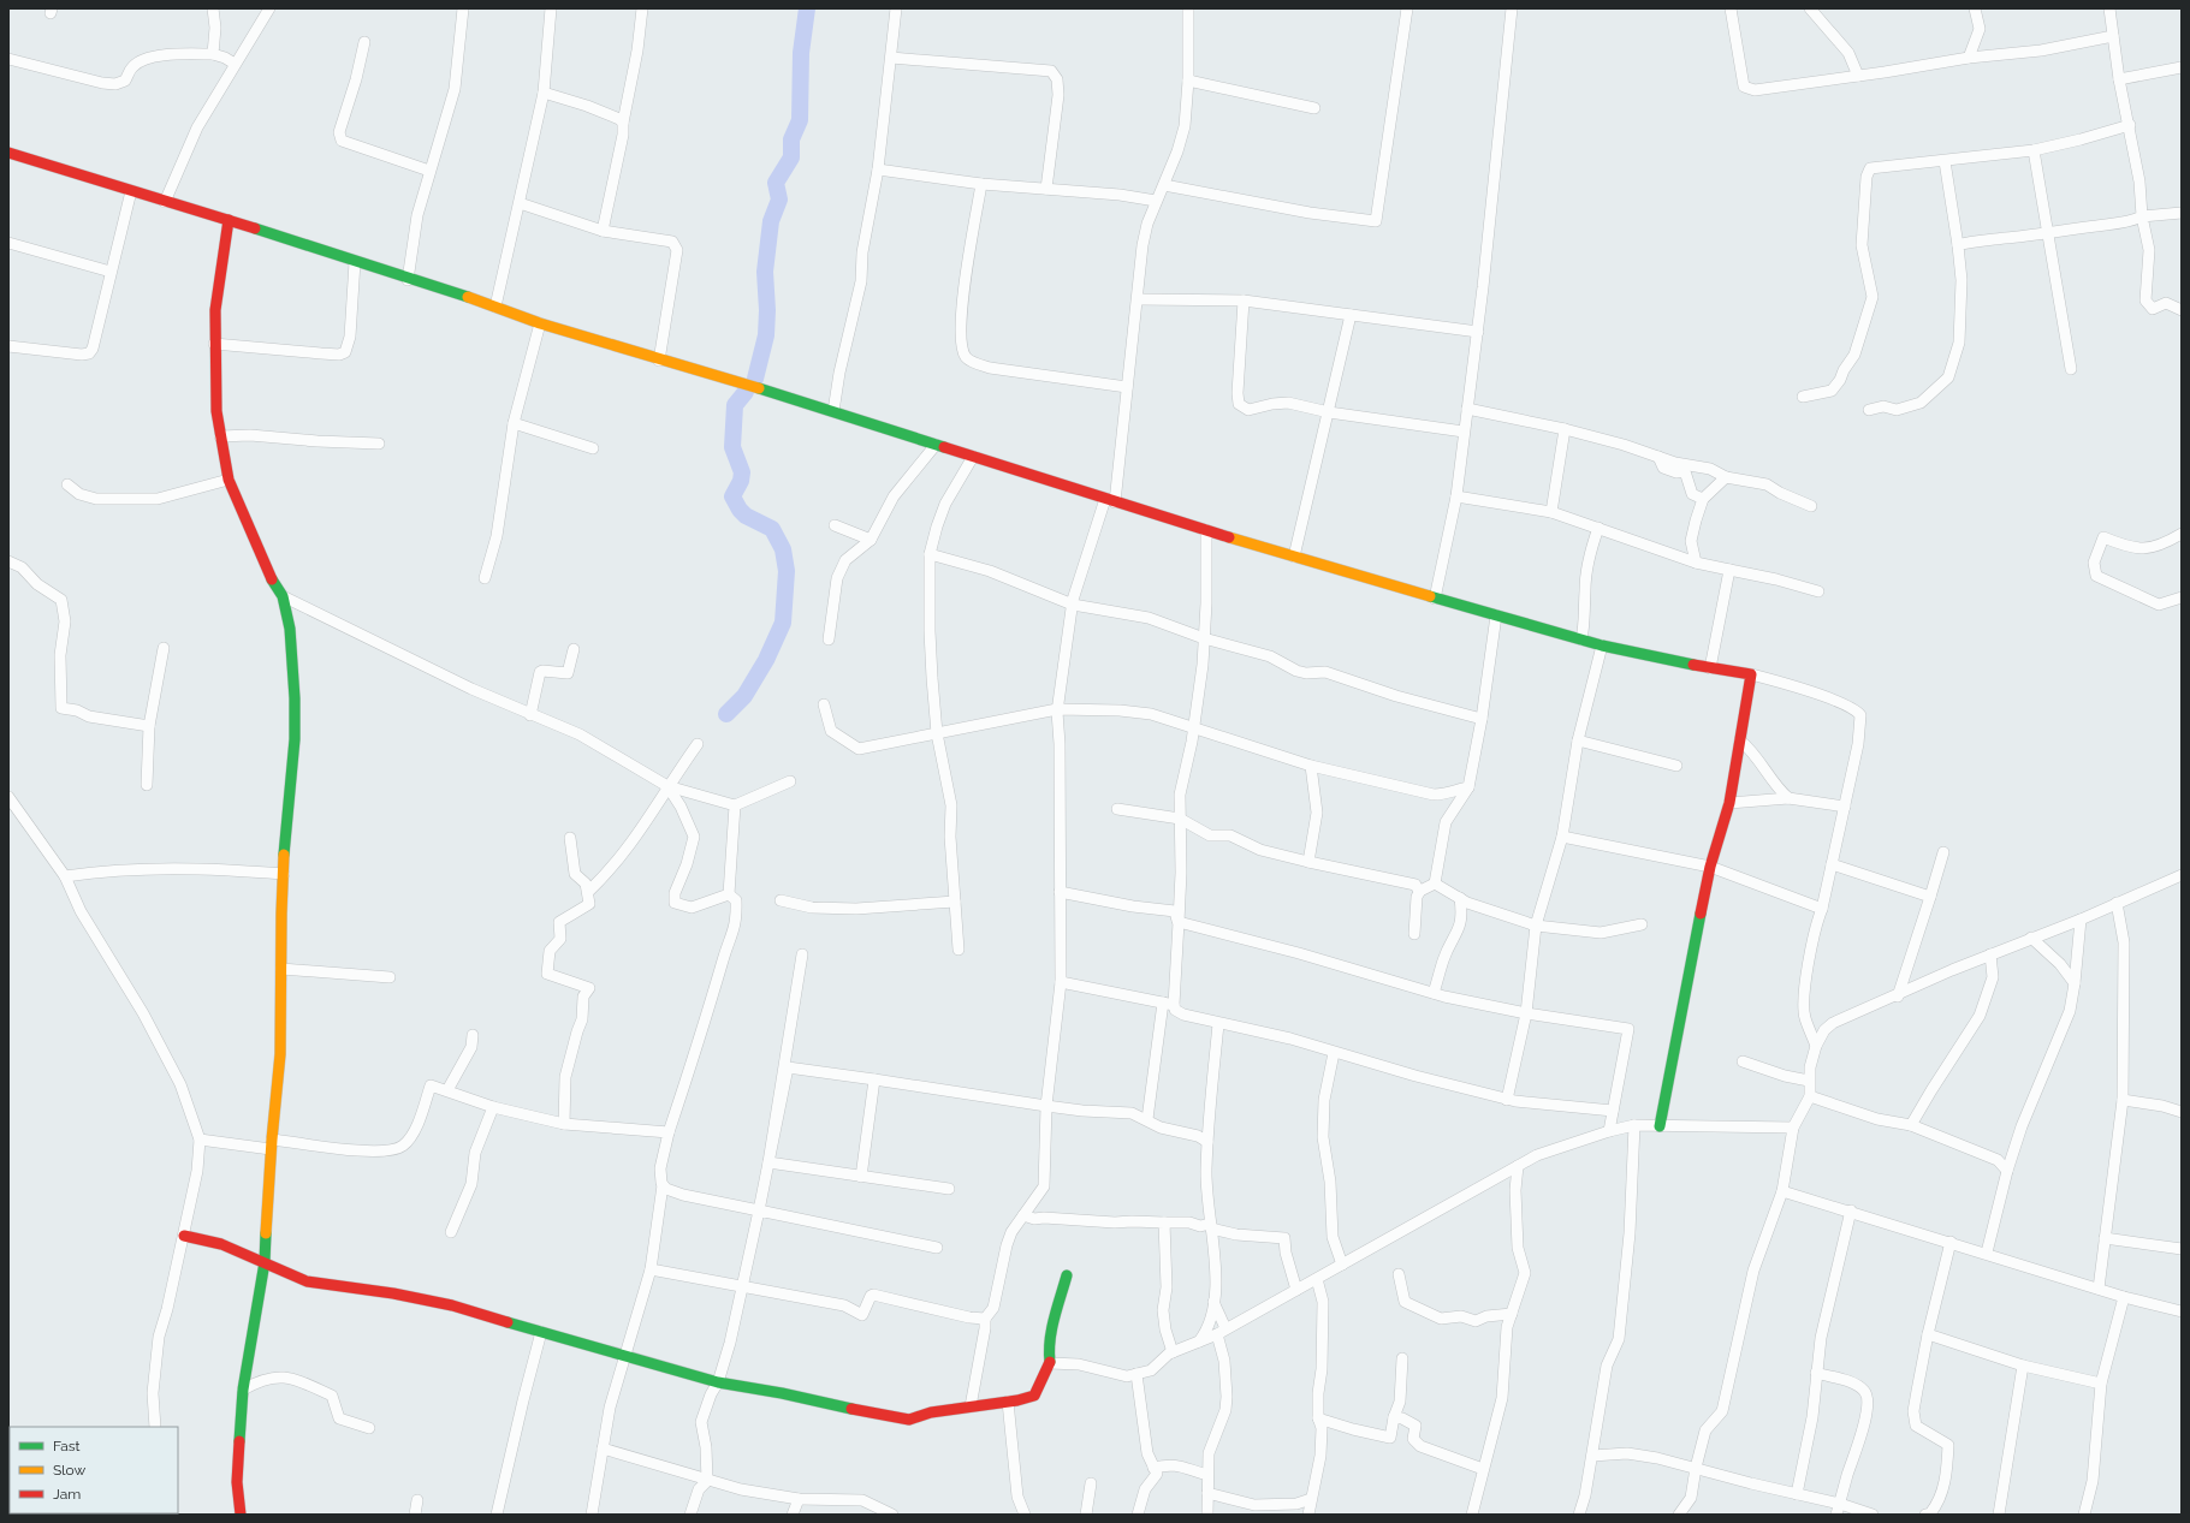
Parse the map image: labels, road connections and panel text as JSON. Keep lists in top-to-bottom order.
{
  "legend": ["Fast", "Slow", "Jam"]
}
